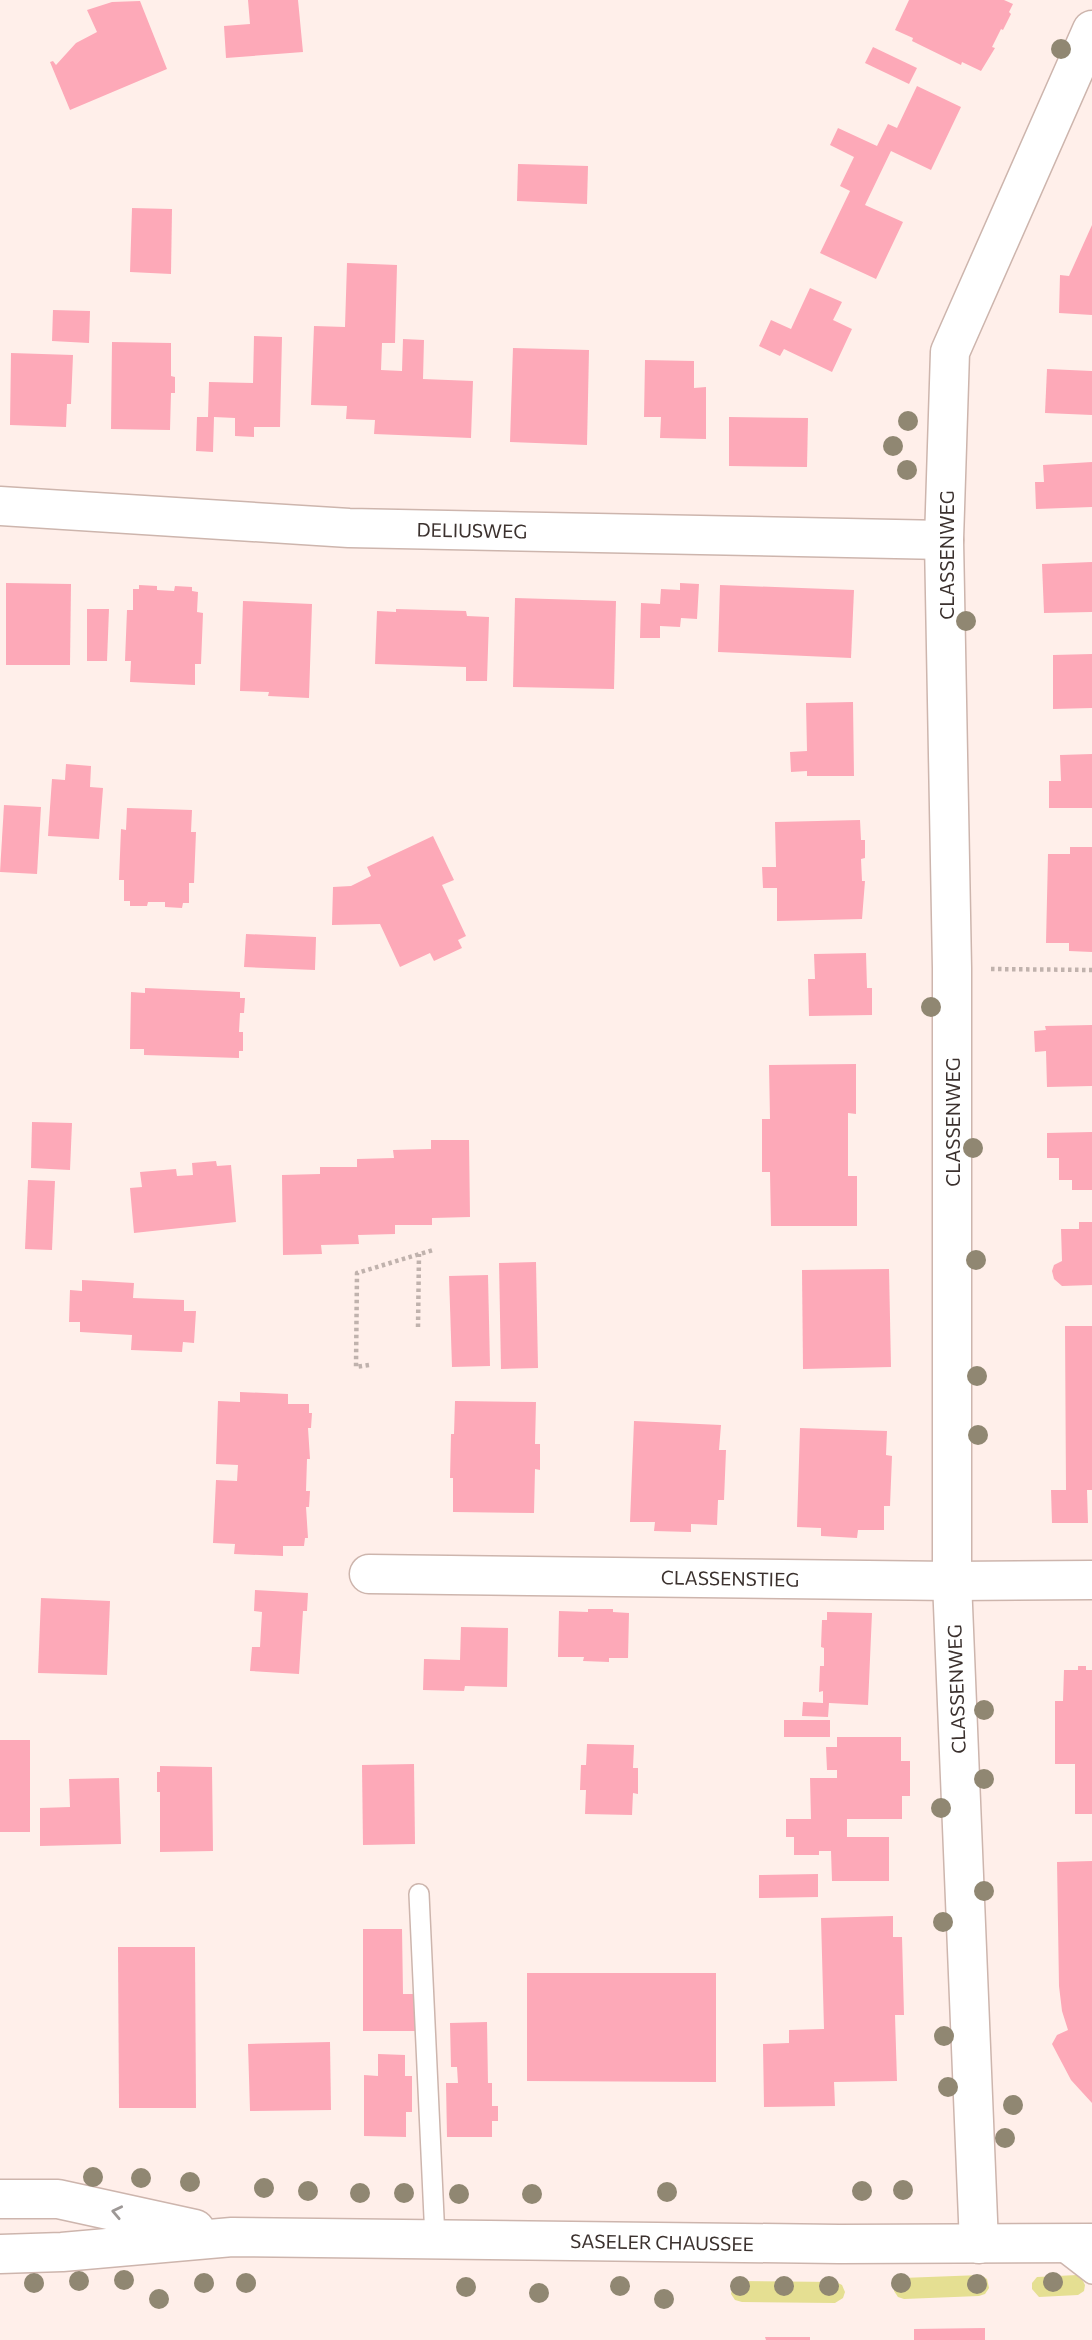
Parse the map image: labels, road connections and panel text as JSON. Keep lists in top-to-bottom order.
{
  "streets": {
    "street": [
      "DELIUSWEG",
      "CLASSENWEG",
      "CLASSENSTIEG",
      "SASELER CHAUSSEE"
    ]
  },
  "crossings": [
    ["DELIUSWEG", "CLASSENWEG"],
    ["CLASSENWEG", "CLASSENSTIEG"],
    ["CLASSENWEG", "SASELER CHAUSSEE"]
  ]
}
